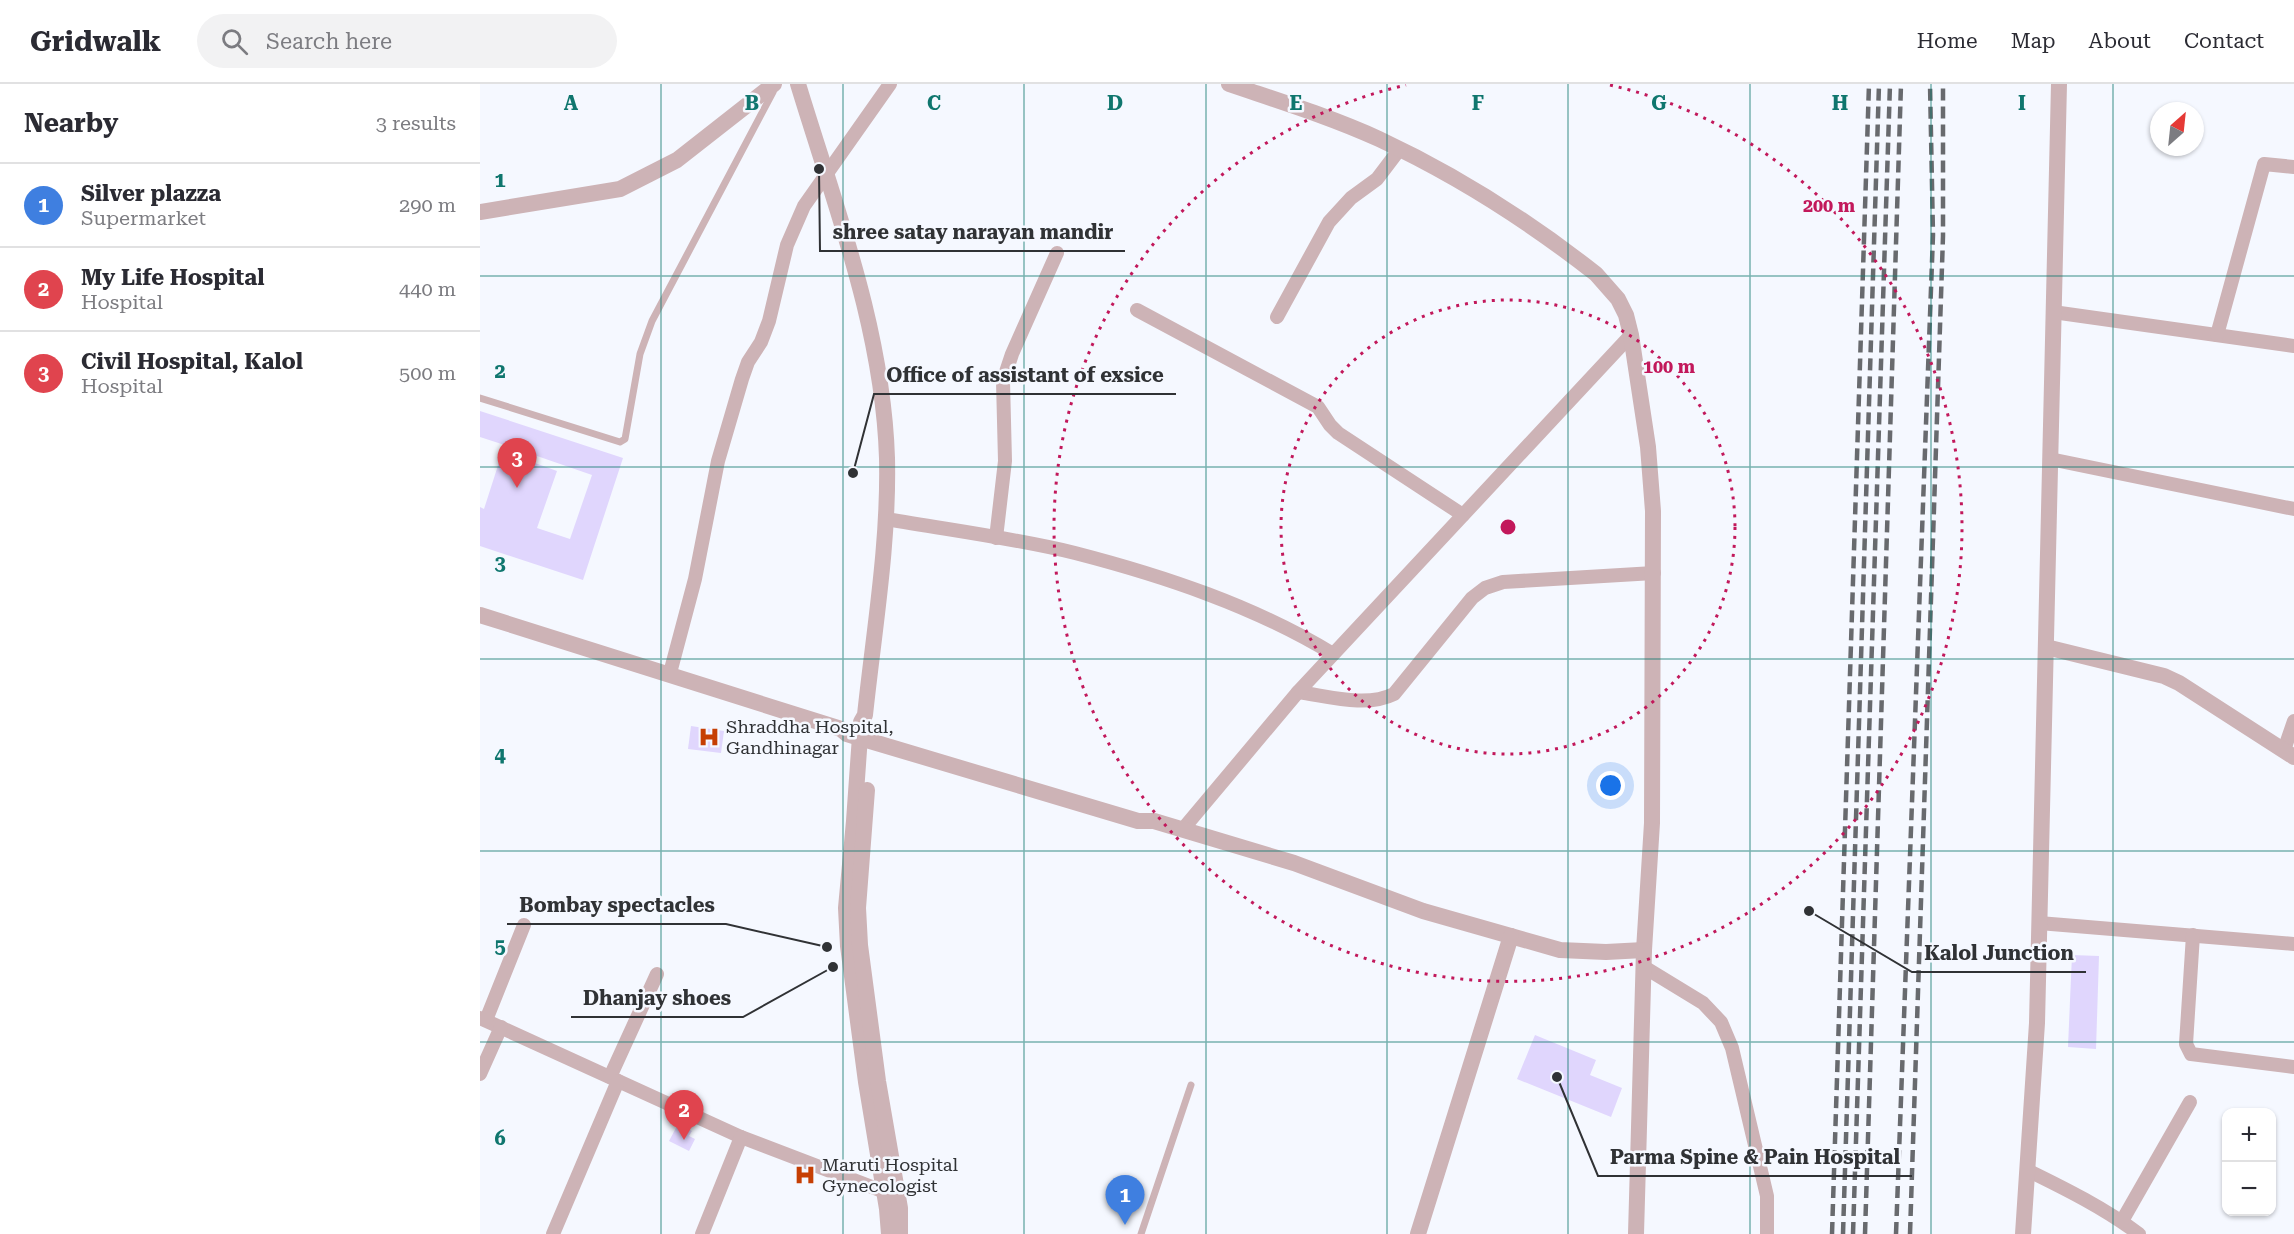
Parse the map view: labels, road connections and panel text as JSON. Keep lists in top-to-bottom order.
{
  "places": {
    "other": [
      "shree satay narayan mandir",
      "Office of assistant of exsice",
      "Kalol Junction",
      "Bombay spectacles",
      "Dhanjay shoes",
      "Parma Spine & Pain Hospital"
    ],
    "hospital": ["Shraddha Hospital, Gandhinagar", "Maruti Hospital Gynecologist"]
  },
  "north": "top right",
  "page": {
    "header": "Gridwalk",
    "search": "Search here",
    "nav": [
      "Home",
      "Map",
      "About",
      "Contact"
    ],
    "heading": ["Nearby", "3 results"],
    "list": [
      {
        "mark": "1",
        "name": "Silver plazza",
        "note": "Supermarket",
        "value": "290 m"
      },
      {
        "mark": "2",
        "name": "My Life Hospital",
        "note": "Hospital",
        "value": "440 m"
      },
      {
        "mark": "3",
        "name": "Civil Hospital, Kalol",
        "note": "Hospital",
        "value": "500 m"
      }
    ],
    "pins": ["3", "2", "1"],
    "map_buttons": ["+", "−"]
  },
  "grid": {
    "columns": [
      "A",
      "B",
      "C",
      "D",
      "E",
      "F",
      "G",
      "H",
      "I"
    ],
    "rows": [
      "1",
      "2",
      "3",
      "4",
      "5",
      "6"
    ]
  },
  "rings": ["200 m", "100 m"]
}
